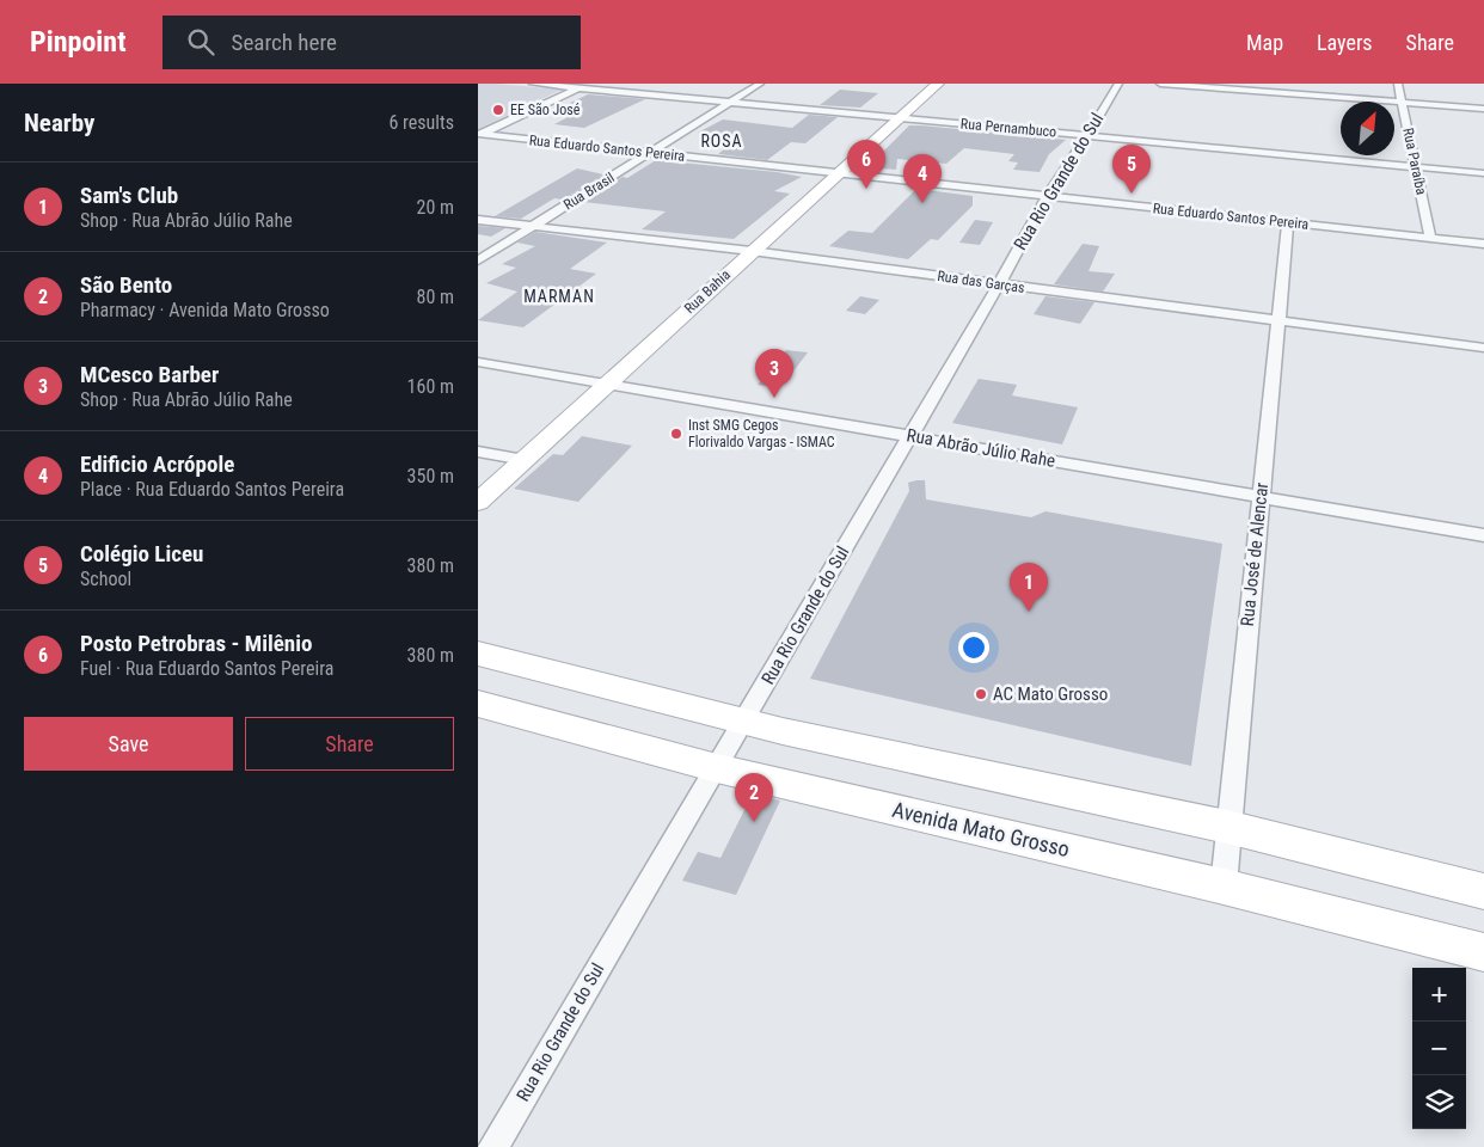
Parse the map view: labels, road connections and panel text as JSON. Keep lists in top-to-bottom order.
{
  "streets": {
    "main road": ["Rua Bahia", "Avenida Mato Grosso"],
    "street": [
      "Rua Pernambuco",
      "Rua Eduardo Santos Pereira",
      "Rua Paraíba",
      "Rua Rio Grande do Sul",
      "Rua Brasil",
      "Rua das Garças",
      "Rua Abrão Júlio Rahe",
      "Rua José de Alencar"
    ]
  },
  "crossings": [
    ["Rua Pernambuco", "Rua Paraíba"],
    ["Rua Pernambuco", "Rua Rio Grande do Sul"],
    ["Rua Pernambuco", "Rua Brasil"],
    ["Rua Pernambuco", "Rua Bahia"],
    ["Rua Eduardo Santos Pereira", "Rua Paraíba"],
    ["Rua Eduardo Santos Pereira", "Rua Rio Grande do Sul"],
    ["Rua Eduardo Santos Pereira", "Rua Brasil"],
    ["Rua Eduardo Santos Pereira", "Rua Bahia"],
    ["Rua Eduardo Santos Pereira", "Rua José de Alencar"],
    ["Rua Rio Grande do Sul", "Rua das Garças"],
    ["Rua Rio Grande do Sul", "Rua Abrão Júlio Rahe"],
    ["Rua Rio Grande do Sul", "Avenida Mato Grosso"],
    ["Rua Brasil", "Rua das Garças"],
    ["Rua das Garças", "Rua Bahia"],
    ["Rua das Garças", "Rua José de Alencar"],
    ["Rua Bahia", "Rua Abrão Júlio Rahe"],
    ["Rua Abrão Júlio Rahe", "Rua José de Alencar"],
    ["Rua José de Alencar", "Avenida Mato Grosso"]
  ],
  "districts": ["ROSA", "MARMAN"],
  "places": ["EE São José", "Inst SMG Cegos Florivaldo Vargas - ISMAC", "AC Mato Grosso"],
  "north": "top right",
  "page": {
    "header": "Pinpoint",
    "search": "Search here",
    "nav": ["Map", "Layers", "Share"],
    "heading": ["Nearby", "6 results"],
    "pins": [
      "6",
      "5",
      "4",
      "3",
      "1",
      "2"
    ],
    "list": [
      {
        "mark": "1",
        "name": "Sam's Club",
        "note": "Shop · Rua Abrão Júlio Rahe",
        "value": "20 m"
      },
      {
        "mark": "2",
        "name": "São Bento",
        "note": "Pharmacy · Avenida Mato Grosso",
        "value": "80 m"
      },
      {
        "mark": "3",
        "name": "MCesco Barber",
        "note": "Shop · Rua Abrão Júlio Rahe",
        "value": "160 m"
      },
      {
        "mark": "4",
        "name": "Edificio Acrópole",
        "note": "Place · Rua Eduardo Santos Pereira",
        "value": "350 m"
      },
      {
        "mark": "5",
        "name": "Colégio Liceu",
        "note": "School",
        "value": "380 m"
      },
      {
        "mark": "6",
        "name": "Posto Petrobras - Milênio",
        "note": "Fuel · Rua Eduardo Santos Pereira",
        "value": "380 m"
      }
    ],
    "buttons": ["Save", "Share"],
    "map_buttons": ["+", "−"]
  }
}
